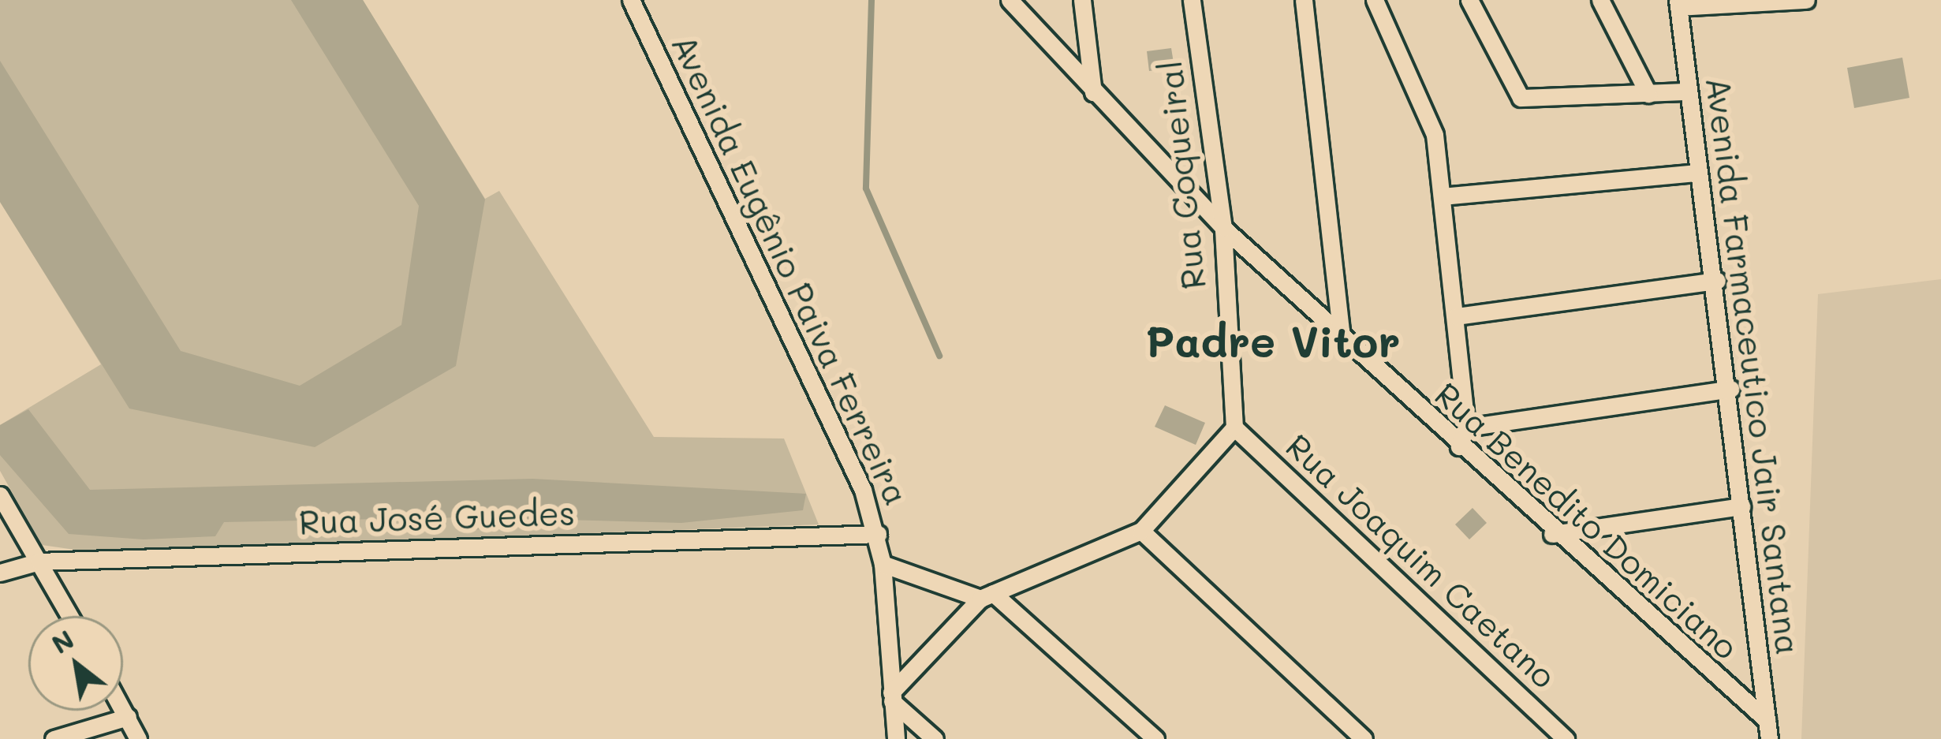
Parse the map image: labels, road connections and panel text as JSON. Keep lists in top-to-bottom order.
{
  "streets": {
    "street": [
      "Rua Coqueiral",
      "Avenida Eugênio Paiva Ferreira",
      "Avenida Farmaceutico Jair Santana",
      "Rua José Guedes",
      "Rua Benedito Domiciano",
      "Rua Joaquim Caetano"
    ]
  },
  "crossings": [
    ["Rua Coqueiral", "Rua Benedito Domiciano"],
    ["Rua Coqueiral", "Rua Joaquim Caetano"],
    ["Avenida Eugênio Paiva Ferreira", "Rua José Guedes"],
    ["Avenida Farmaceutico Jair Santana", "Rua Benedito Domiciano"]
  ],
  "districts": ["Padre Vitor"],
  "north": "top left"
}
